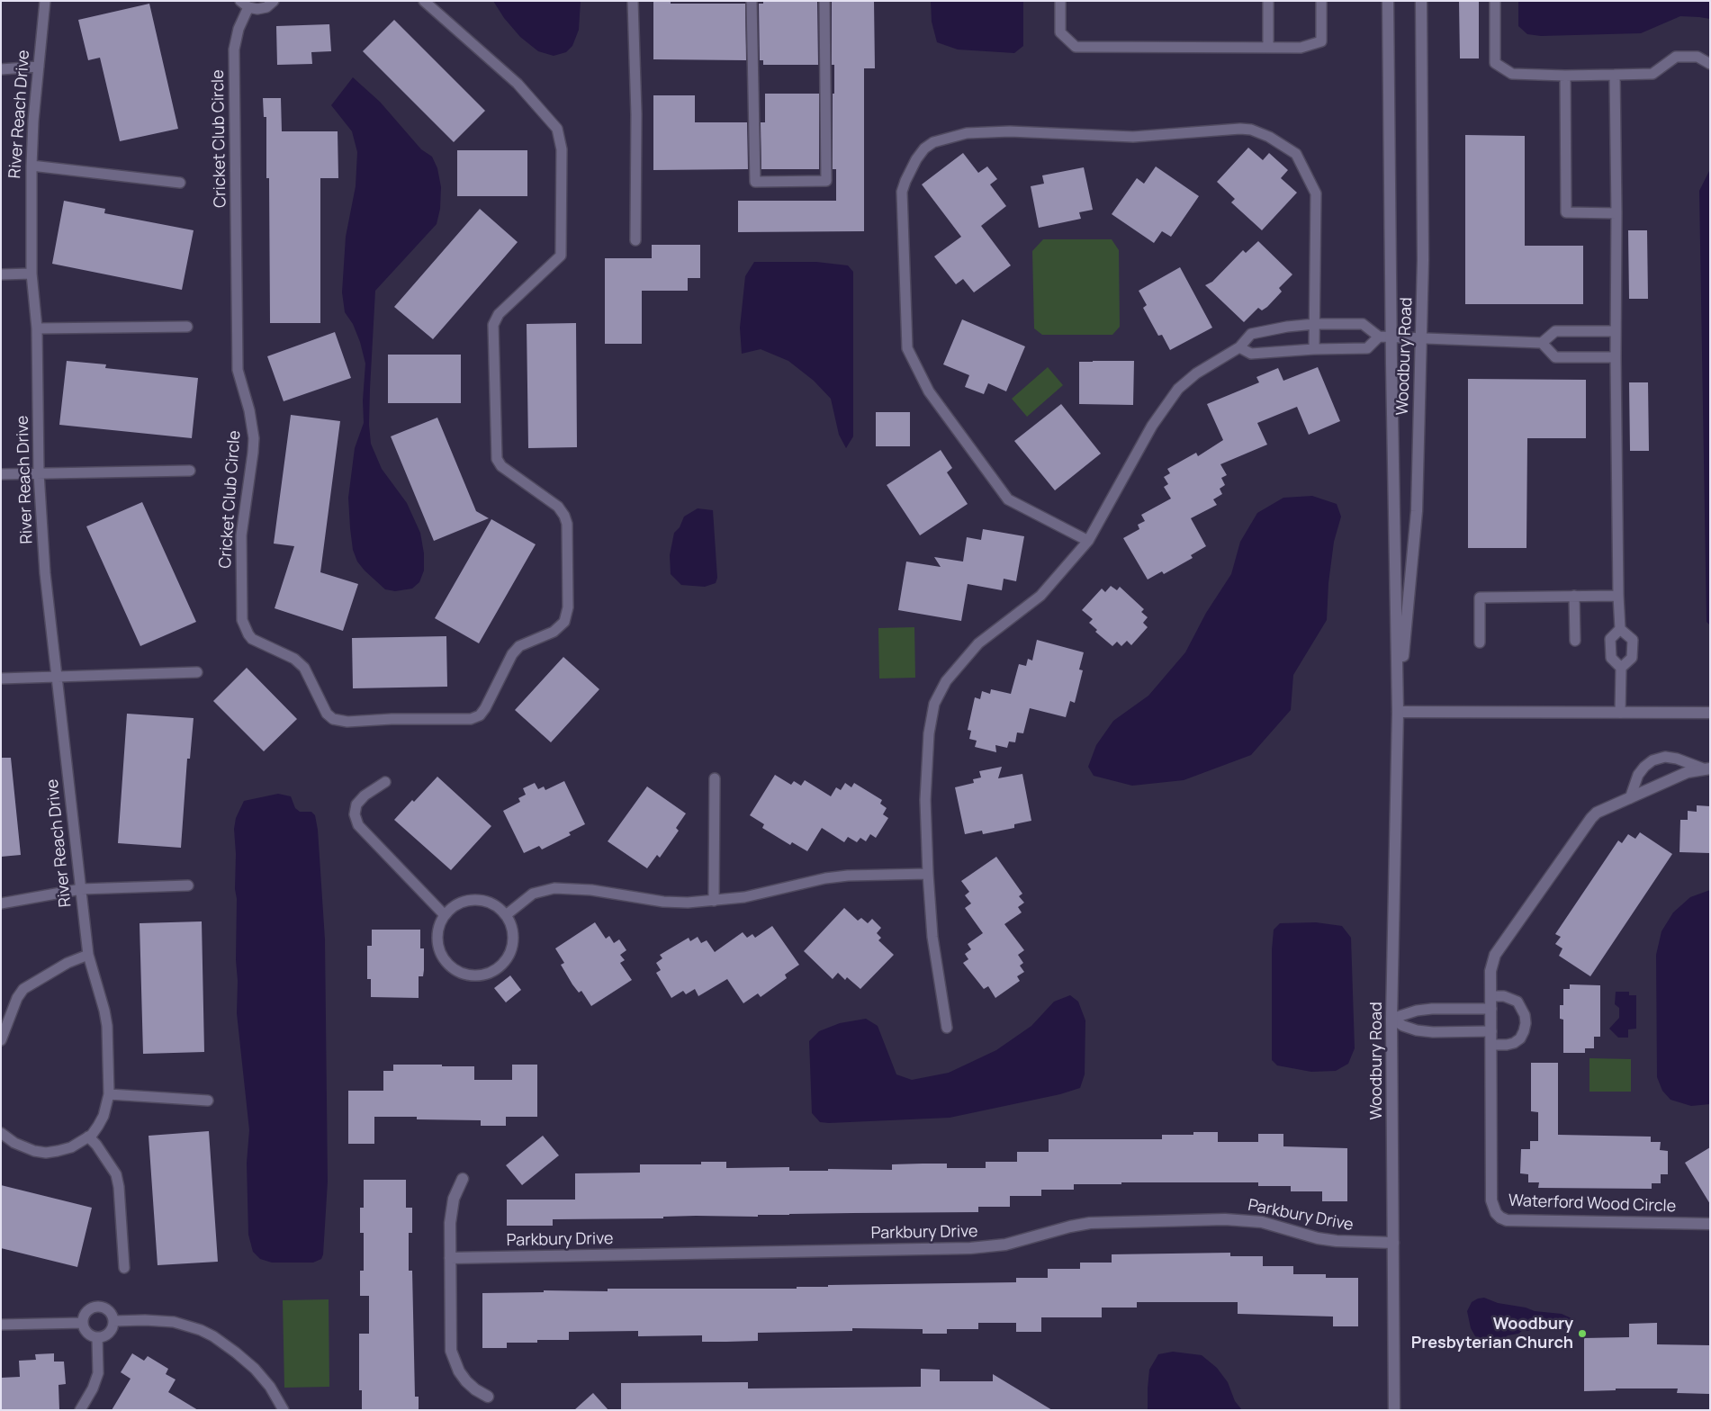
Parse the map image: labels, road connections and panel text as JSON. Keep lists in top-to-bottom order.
{
  "streets": {
    "street": ["Woodbury Road", "Waterford Wood Circle", "Parkbury Drive"],
    "lane": ["River Reach Drive", "Cricket Club Circle"]
  },
  "crossings": [
    ["Woodbury Road", "Parkbury Drive"]
  ],
  "places": ["Woodbury Presbyterian Church"]
}
